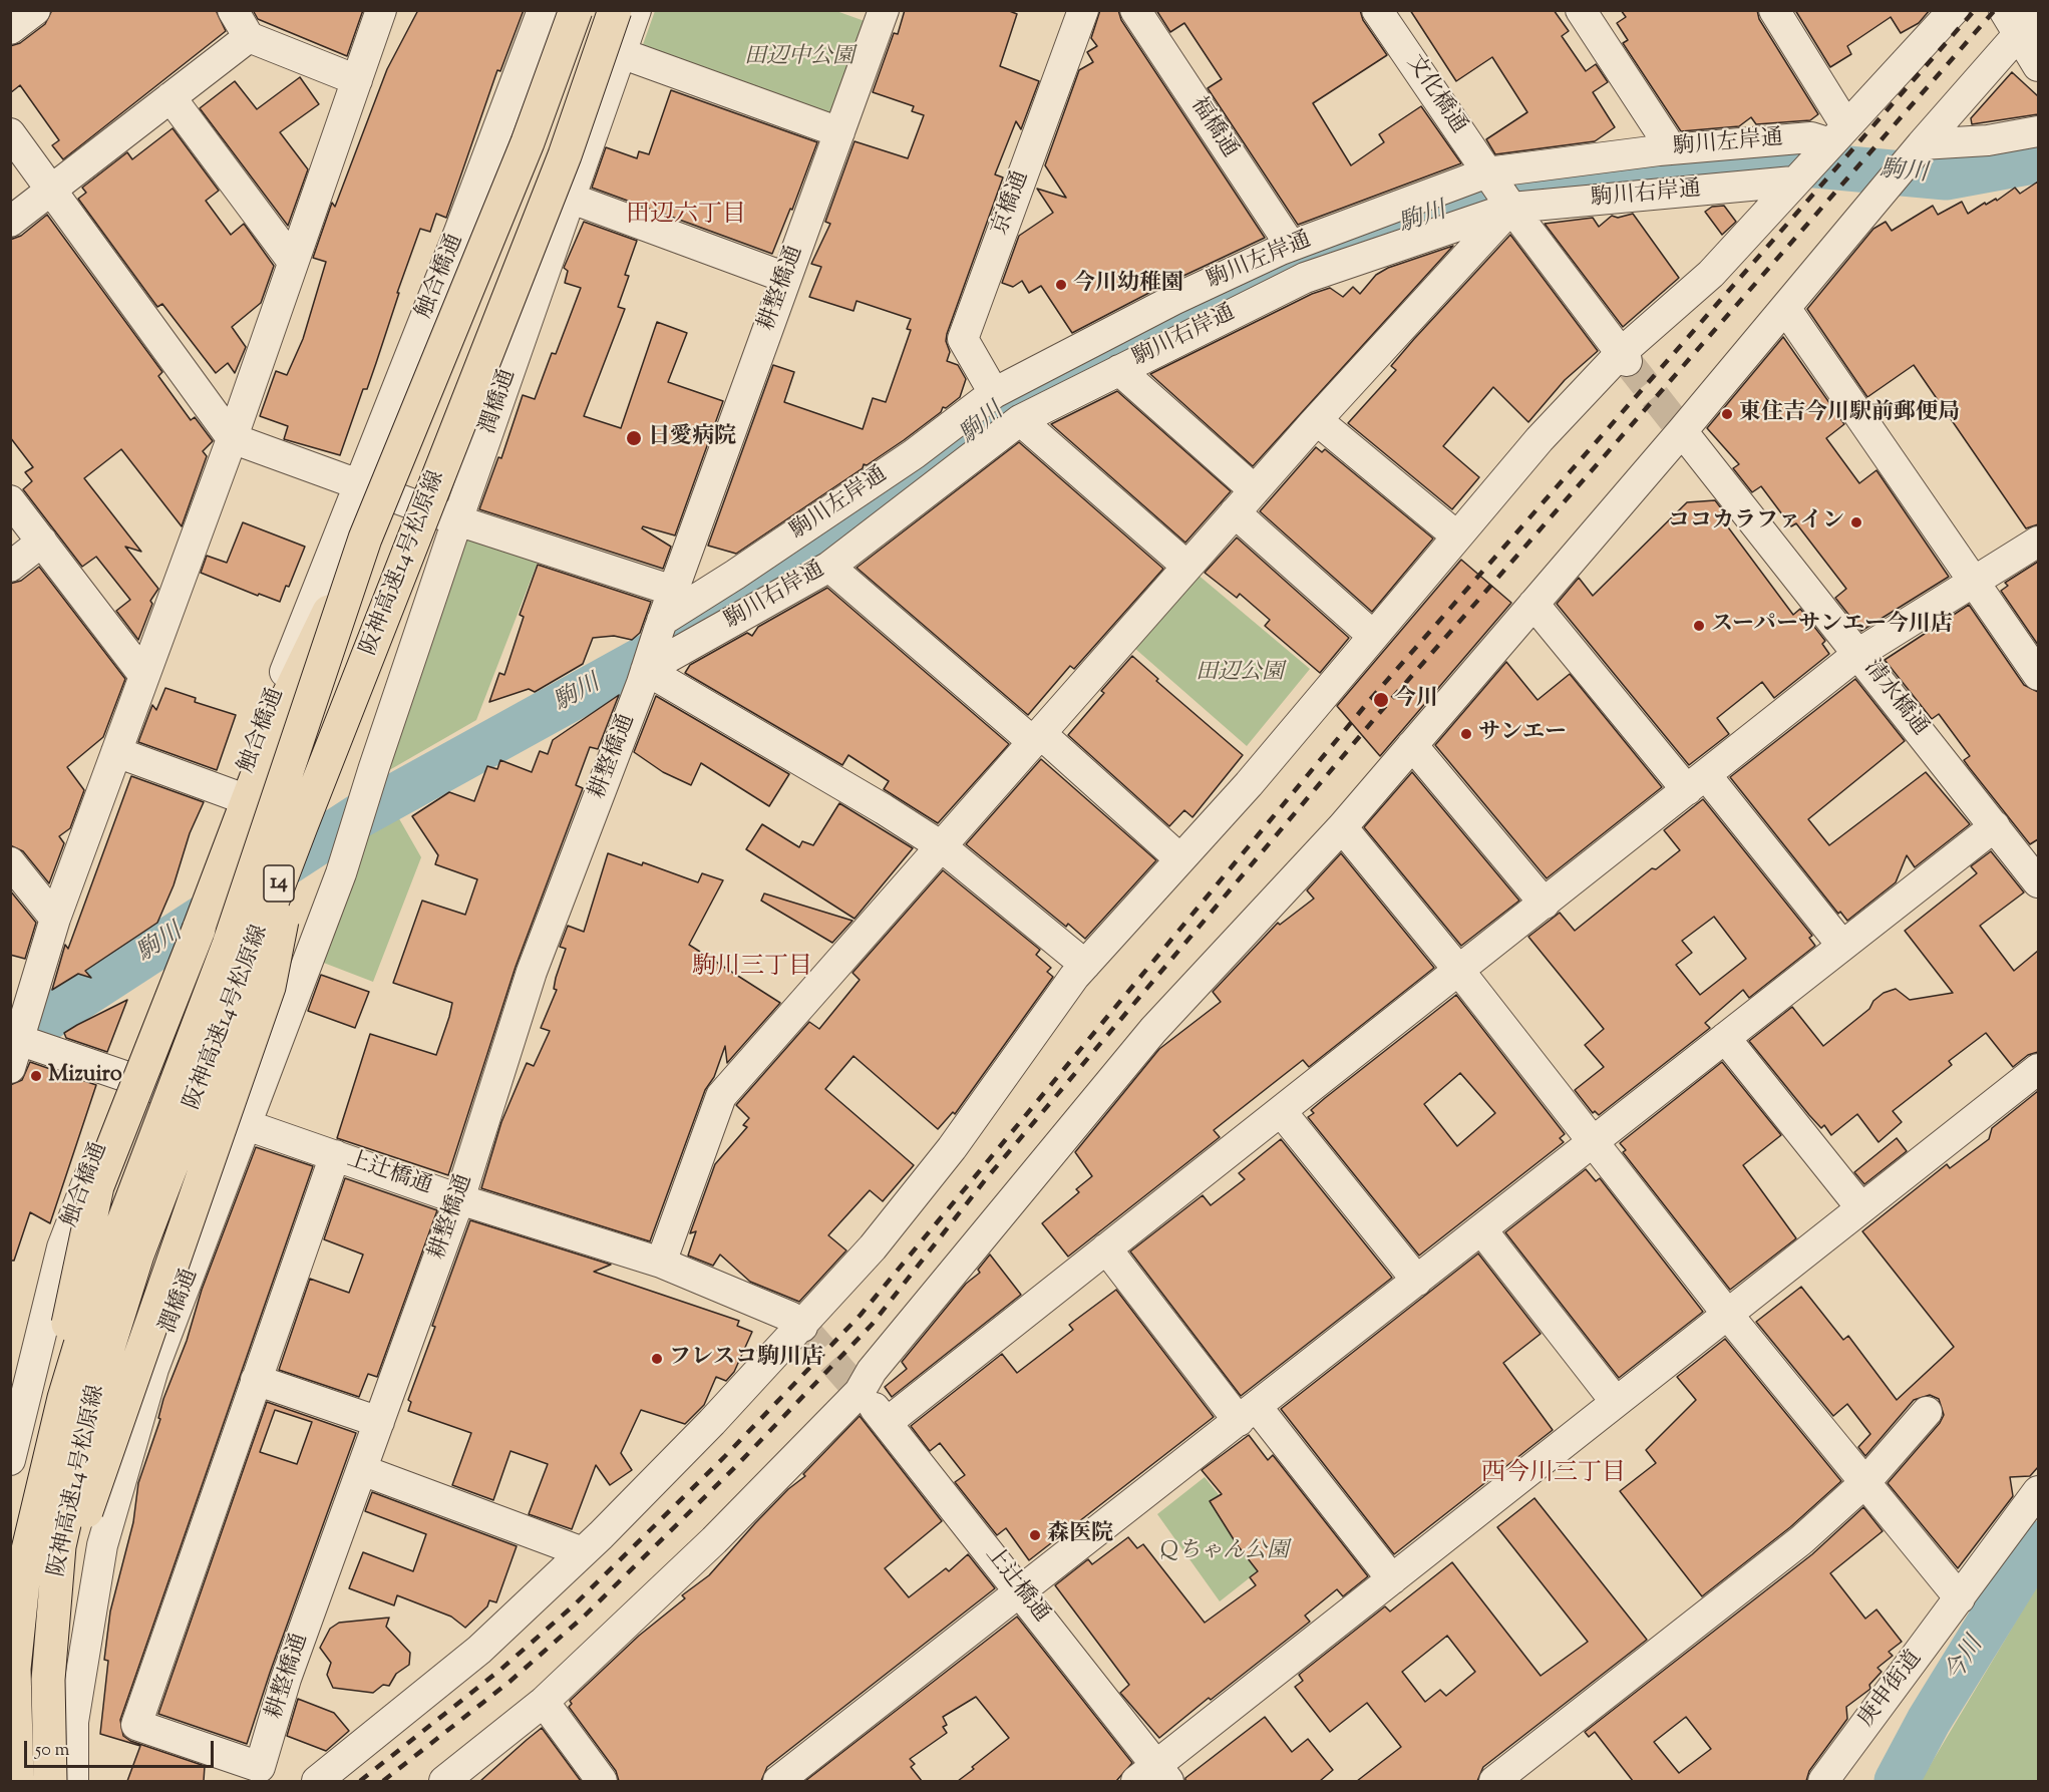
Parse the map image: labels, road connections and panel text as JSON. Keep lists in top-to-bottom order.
{
  "streets": {
    "highway": ["阪神高速14号松原線", "14"],
    "street": [
      "文化橋通",
      "福橋通",
      "駒川左岸通",
      "駒川右岸通",
      "京橋通",
      "触合橋通",
      "耕整橋通",
      "潤橋通",
      "清水橋通",
      "上辻橋通",
      "庚申街道"
    ]
  },
  "crossings": [
    ["文化橋通", "駒川左岸通"],
    ["文化橋通", "駒川右岸通"],
    ["福橋通", "駒川左岸通"],
    ["駒川左岸通", "京橋通"],
    ["駒川左岸通", "耕整橋通"],
    ["駒川右岸通", "耕整橋通"],
    ["触合橋通", "上辻橋通"],
    ["耕整橋通", "上辻橋通"],
    ["潤橋通", "上辻橋通"]
  ],
  "districts": ["田辺六丁目", "駒川三丁目", "西今川三丁目"],
  "water": ["駒川", "今川"],
  "parks": ["田辺中公園", "田辺公園", "Qちゃん公園"],
  "places": [
    "今川幼稚園",
    "東住吉今川駅前郵便局",
    "日愛病院",
    "ココカラファイン",
    "スーパーサンエー今川店",
    "今川",
    "サンエー",
    "Mizuiro",
    "フレスコ駒川店",
    "森医院"
  ],
  "scale_bar": "50 m"
}
